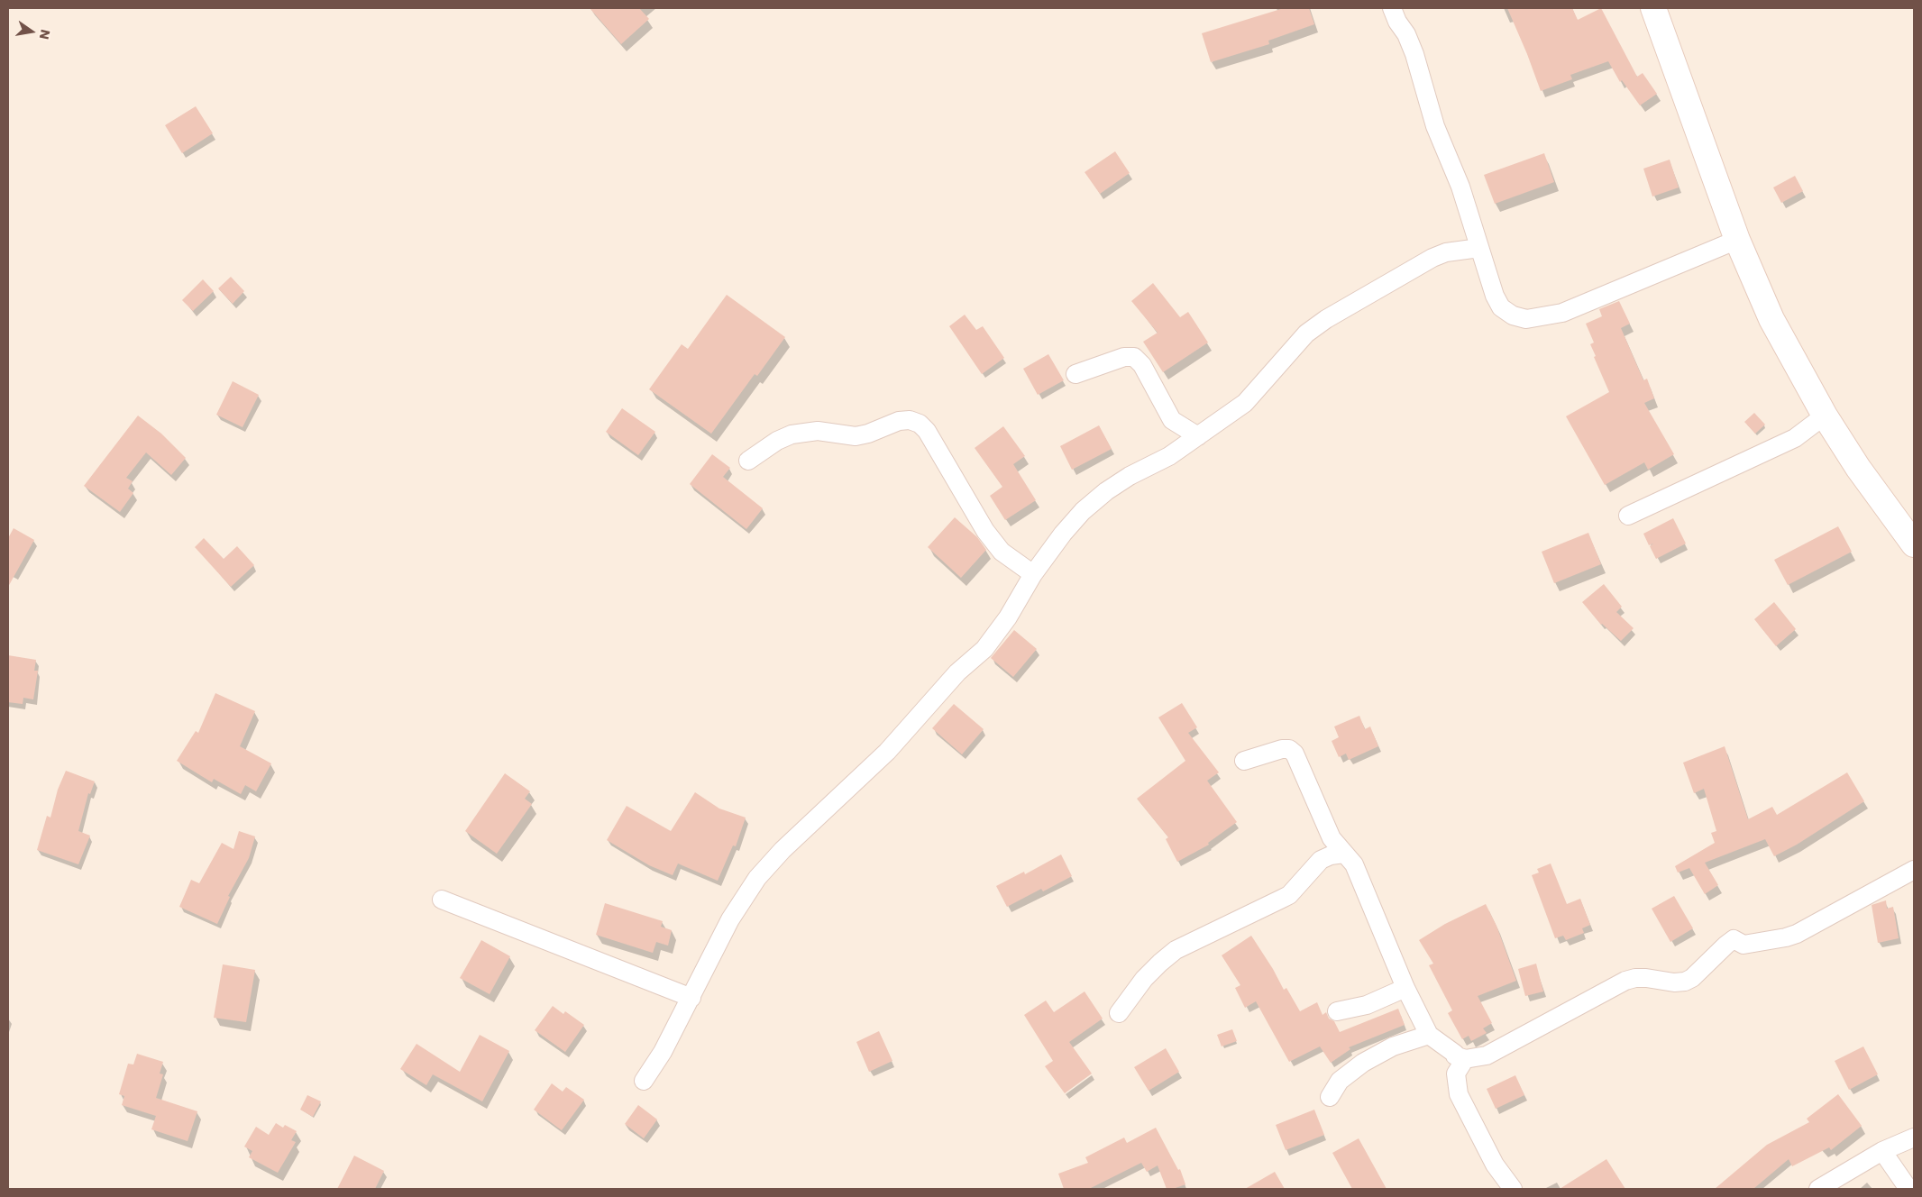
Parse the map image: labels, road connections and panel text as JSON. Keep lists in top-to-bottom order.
{
  "north": "right"
}
